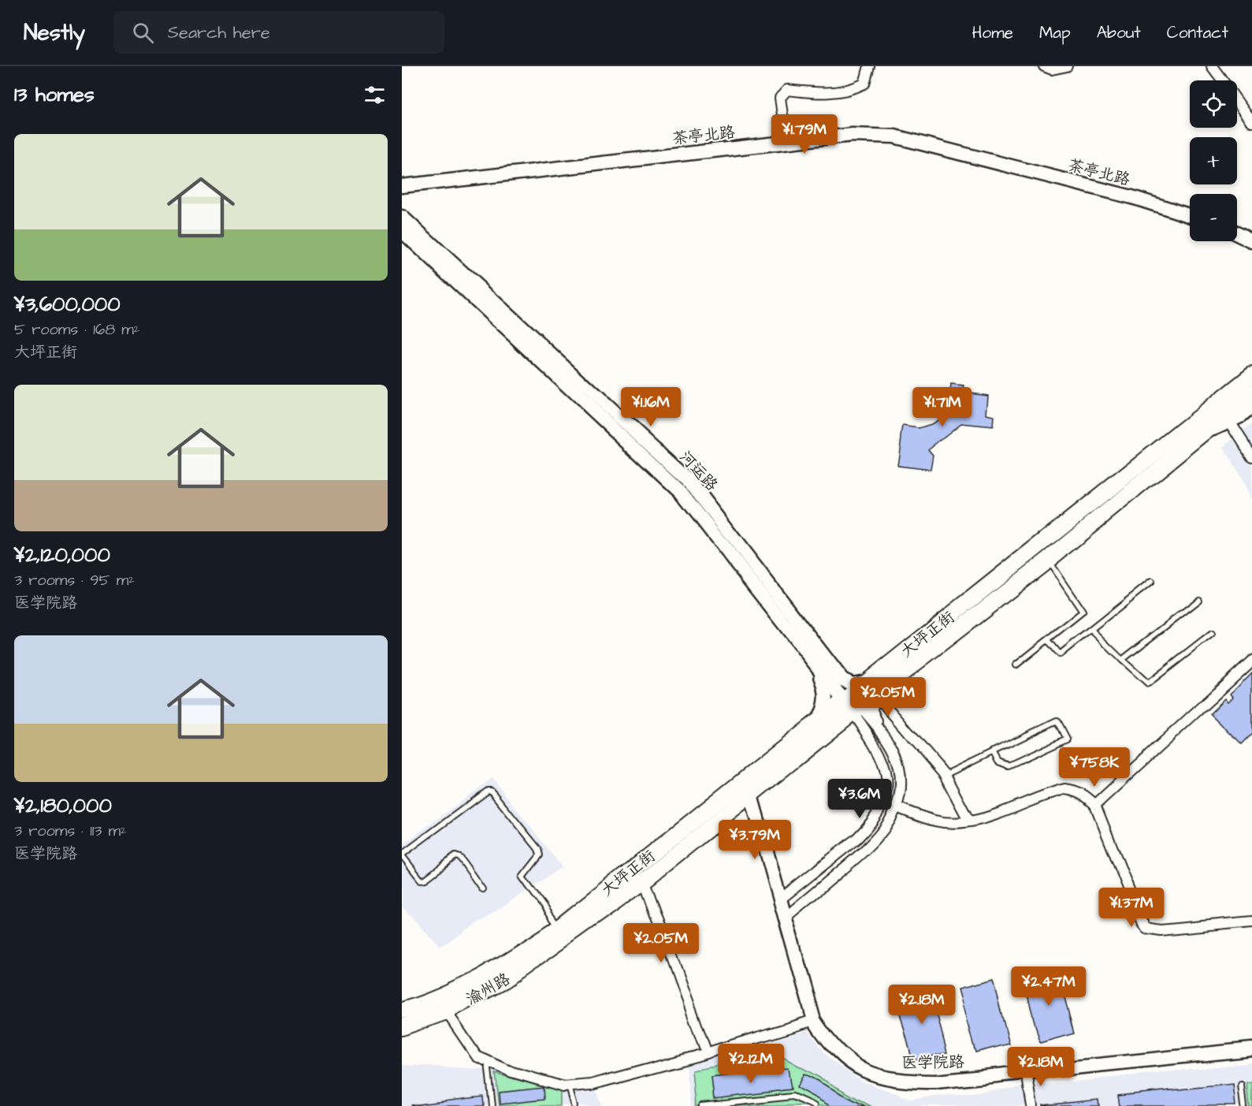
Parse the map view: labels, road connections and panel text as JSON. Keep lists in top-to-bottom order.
{
  "streets": {
    "main road": ["大坪正街", "渝州路"],
    "street": ["茶亭北路", "河运路", "医学院路"]
  },
  "crossings": [
    ["河运路", "大坪正街"],
    ["大坪正街", "渝州路"],
    ["大坪正街", "医学院路"]
  ],
  "page": {
    "header": "Nestly",
    "search": "Search here",
    "nav": [
      "Home",
      "Map",
      "About",
      "Contact"
    ],
    "heading": "13 homes",
    "map_buttons": ["+", "−"],
    "price": [
      "¥1.79M",
      "¥1.16M",
      "¥1.71M",
      "¥2.05M",
      "¥758K",
      "¥3.6M",
      "¥3.79M",
      "¥1.37M",
      "¥2.05M",
      "¥2.47M",
      "¥2.18M",
      "¥2.12M",
      "¥2.18M"
    ],
    "list": [
      {
        "name": "¥3,600,000",
        "note": "5 rooms · 168 m² · 大坪正街"
      },
      {
        "name": "¥2,120,000",
        "note": "3 rooms · 95 m² · 医学院路"
      },
      {
        "name": "¥2,180,000",
        "note": "3 rooms · 113 m² · 医学院路"
      }
    ]
  }
}
